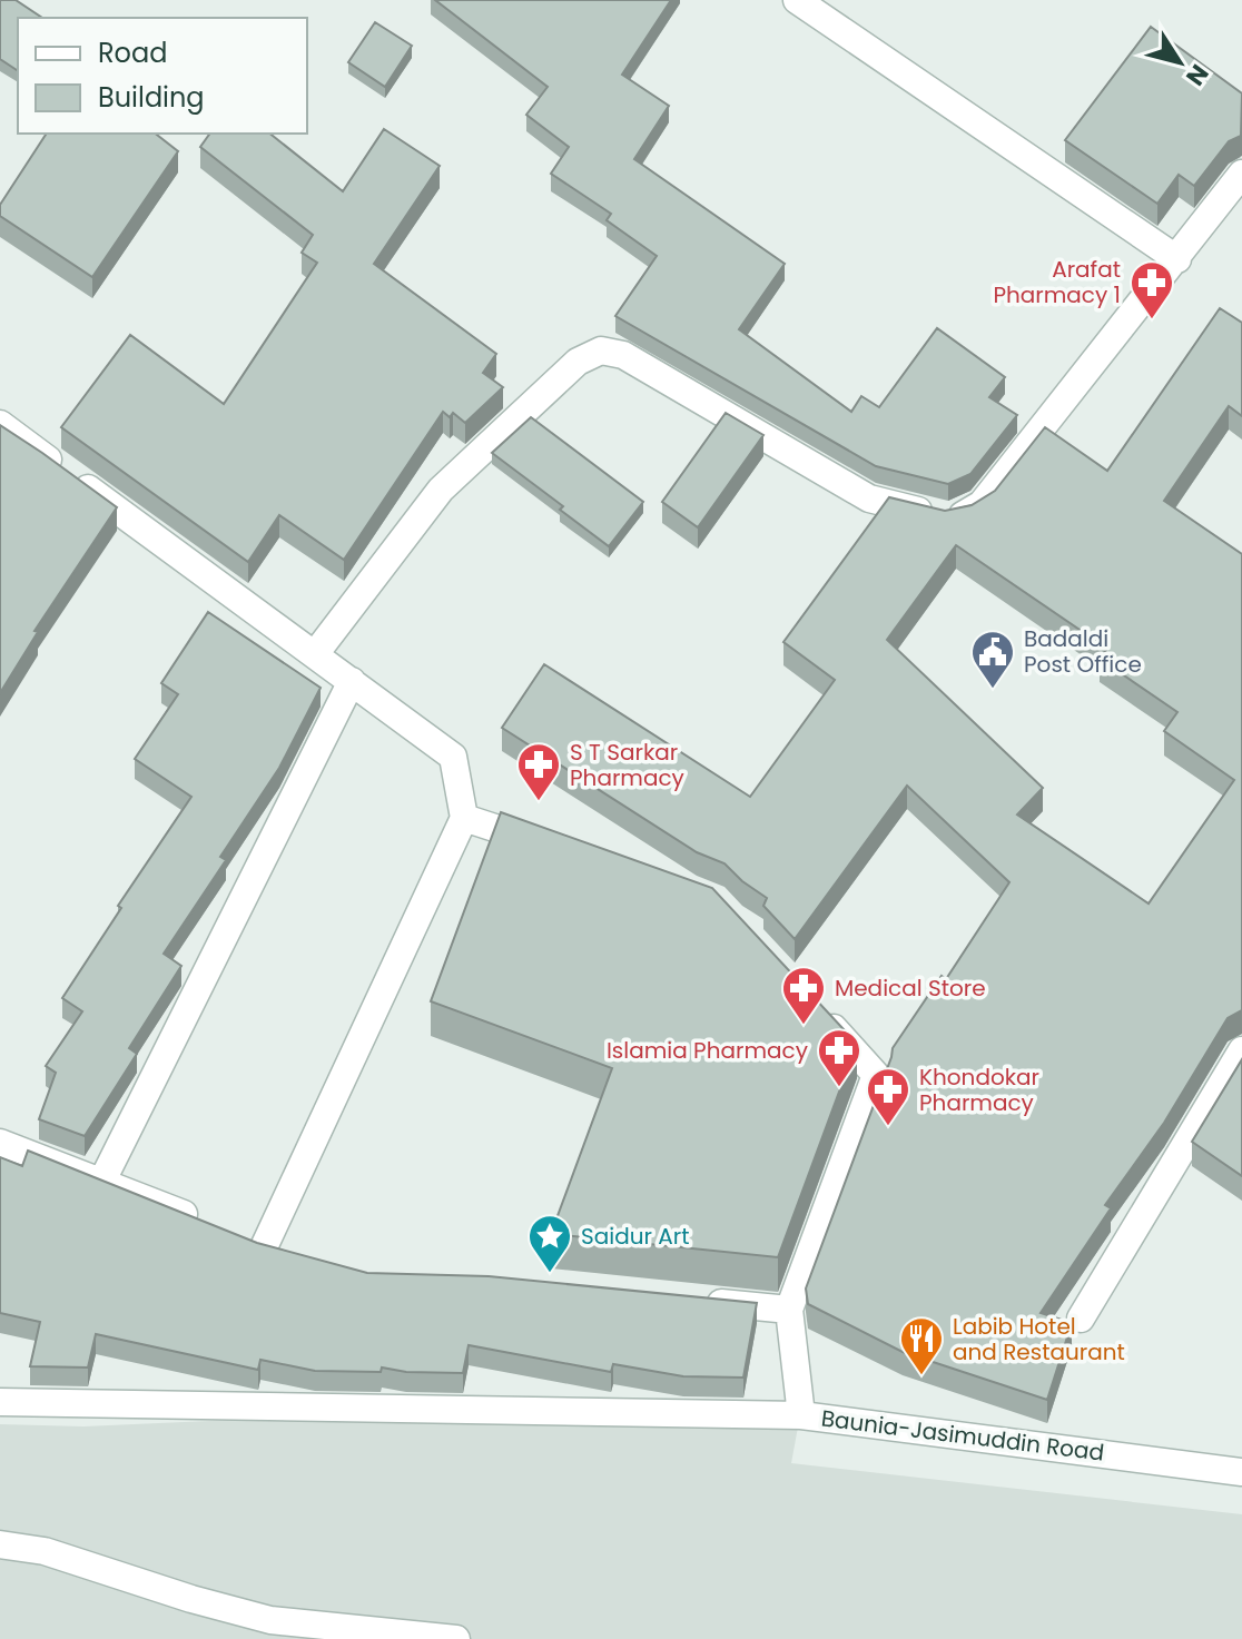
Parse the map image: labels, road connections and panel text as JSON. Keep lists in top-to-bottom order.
{
  "streets": {
    "street": ["Baunia-Jasimuddin Road"]
  },
  "places": {
    "pharmacy": [
      "Arafat Pharmacy 1",
      "S T Sarkar Pharmacy",
      "Medical Store",
      "Islamia Pharmacy",
      "Khondokar Pharmacy"
    ],
    "public building": ["Badaldi Post Office"],
    "place": ["Saidur Art"],
    "restaurant": ["Labib Hotel and Restaurant"]
  },
  "legend": ["Road", "Building"],
  "north": "bottom right"
}
